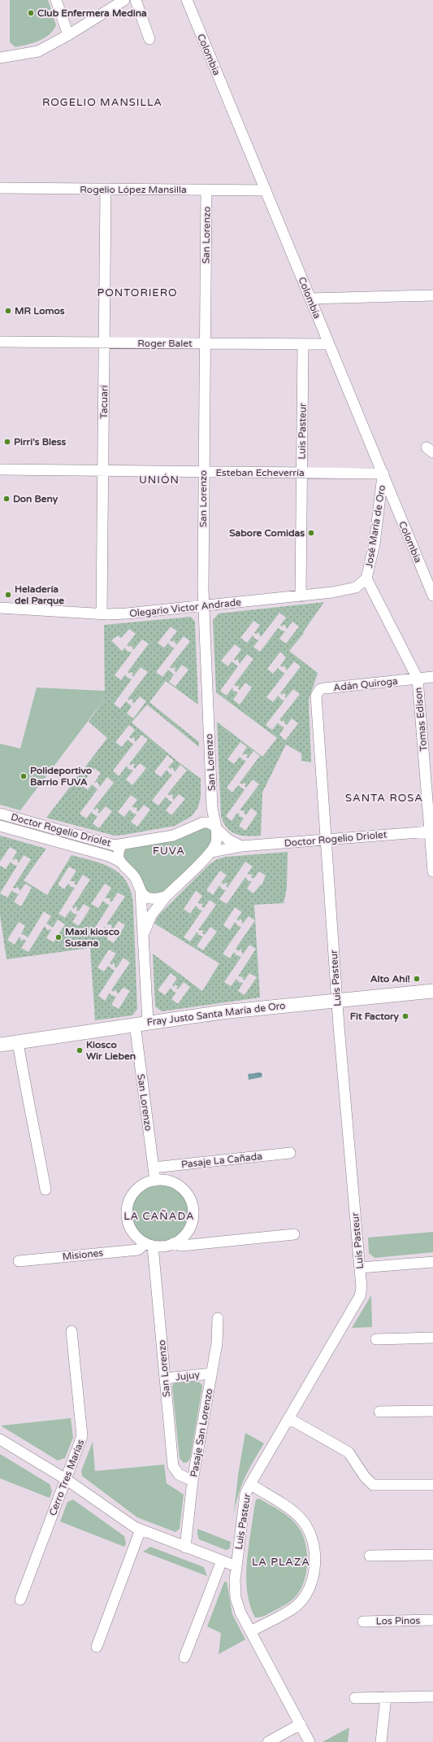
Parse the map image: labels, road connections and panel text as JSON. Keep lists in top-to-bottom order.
{
  "streets": {
    "main road": ["Fray Justo Santa María de Oro"],
    "street": [
      "Colombia",
      "Rogelio López Mansilla",
      "San Lorenzo",
      "Roger Balet",
      "Tacuarí",
      "Luis Pasteur",
      "Esteban Echeverría",
      "José María de Oro",
      "Olegario Victor Andrade",
      "Adán Quiroga",
      "Tomas Edison",
      "Doctor Rogelio Driolet",
      "Pasaje La Cañada",
      "Misiones",
      "Jujuy",
      "Pasaje San Lorenzo",
      "Cerro Tres Marías",
      "Los Pinos"
    ]
  },
  "crossings": [
    ["Colombia", "Rogelio López Mansilla"],
    ["Colombia", "Roger Balet"],
    ["Colombia", "Esteban Echeverría"],
    ["Colombia", "José María de Oro"],
    ["Rogelio López Mansilla", "San Lorenzo"],
    ["Rogelio López Mansilla", "Tacuarí"],
    ["San Lorenzo", "Roger Balet"],
    ["San Lorenzo", "Esteban Echeverría"],
    ["San Lorenzo", "Olegario Victor Andrade"],
    ["San Lorenzo", "Doctor Rogelio Driolet"],
    ["San Lorenzo", "Fray Justo Santa María de Oro"],
    ["San Lorenzo", "Pasaje La Cañada"],
    ["San Lorenzo", "Misiones"],
    ["San Lorenzo", "Jujuy"],
    ["San Lorenzo", "Pasaje San Lorenzo"],
    ["Roger Balet", "Tacuarí"],
    ["Roger Balet", "Luis Pasteur"],
    ["Tacuarí", "Esteban Echeverría"],
    ["Tacuarí", "Olegario Victor Andrade"],
    ["Luis Pasteur", "Esteban Echeverría"],
    ["Luis Pasteur", "Olegario Victor Andrade"],
    ["Luis Pasteur", "Adán Quiroga"],
    ["Luis Pasteur", "Doctor Rogelio Driolet"],
    ["Luis Pasteur", "Fray Justo Santa María de Oro"],
    ["Esteban Echeverría", "José María de Oro"],
    ["José María de Oro", "Olegario Victor Andrade"],
    ["José María de Oro", "Tomas Edison"],
    ["Olegario Victor Andrade", "Tomas Edison"],
    ["Adán Quiroga", "Tomas Edison"],
    ["Tomas Edison", "Doctor Rogelio Driolet"],
    ["Jujuy", "Pasaje San Lorenzo"]
  ],
  "districts": [
    "ROGELIO MANSILLA",
    "PONTORIERO",
    "UNIÓN",
    "SANTA ROSA",
    "FUVA",
    "LA CAÑADA",
    "LA PLAZA"
  ],
  "places": [
    "Club Enfermera Medina",
    "MR Lomos",
    "Pirri's Bless",
    "Don Beny",
    "Sabore Comidas",
    "Heladería del Parque",
    "Polideportivo Barrio FUVA",
    "Maxi kiosco Susana",
    "Alto Ahí!",
    "Fit Factory",
    "Kiosco Wir Lieben"
  ]
}
